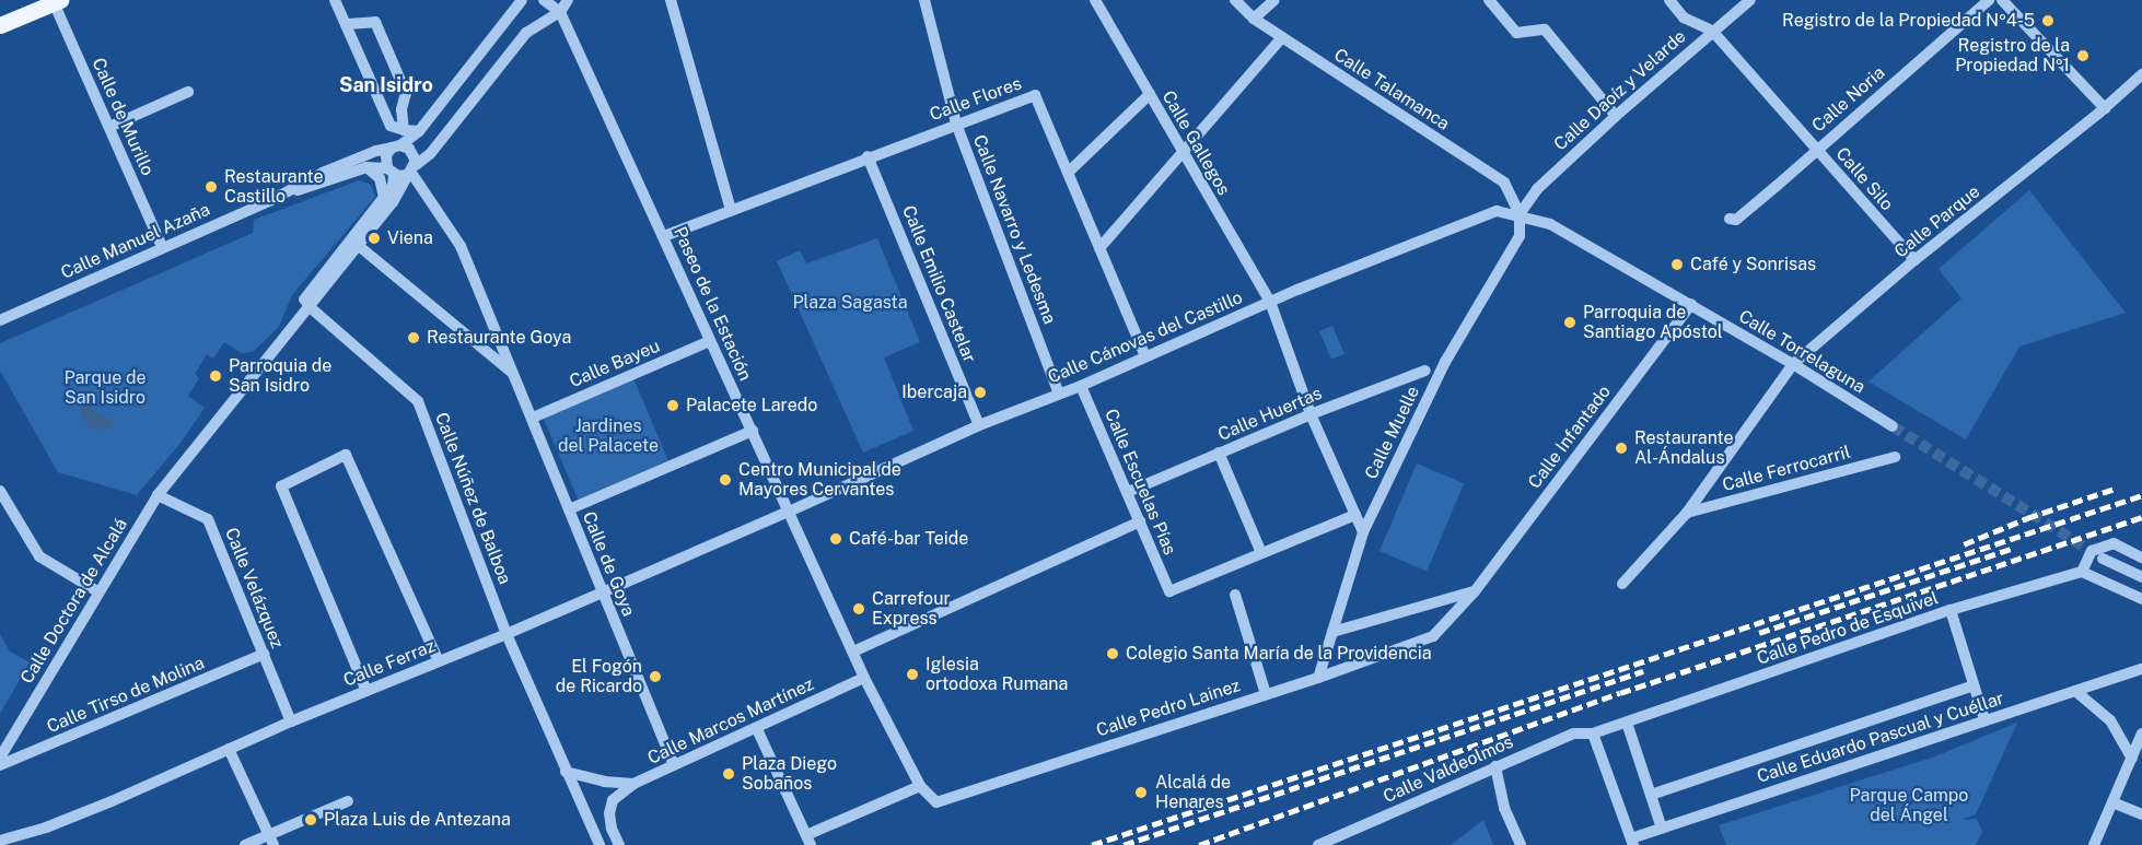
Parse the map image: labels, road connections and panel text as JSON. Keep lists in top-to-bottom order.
{
  "streets": {
    "street": [
      "Calle Talamanca",
      "Calle Daoíz y Velarde",
      "Calle Flores",
      "Calle Noria",
      "Calle de Murillo",
      "Calle Gallegos",
      "Calle Silo",
      "Calle Parque",
      "Calle Navarro y Ledesma",
      "Calle Manuel Azaña",
      "Calle Emilio Castelar",
      "Paseo de la Estación",
      "Calle Cánovas del Castillo",
      "Calle Torrelaguna",
      "Calle Bayeu",
      "Calle Huertas",
      "Calle Muelle",
      "Calle Infantado",
      "Calle Ferrocarril",
      "Calle Escuelas Pías",
      "Calle Núñez de Balboa",
      "Calle de Goya",
      "Calle Velázquez",
      "Calle Doctora de Alcalá",
      "Calle Pedro de Esquivel",
      "Calle Ferraz",
      "Calle Tirso de Molina",
      "Calle Pedro Lainez",
      "Calle Marcos Martínez",
      "Calle Eduardo Pascual y Cuéllar",
      "Calle Valdeolmos"
    ]
  },
  "crossings": [
    ["Calle Talamanca", "Calle Daoíz y Velarde"],
    ["Calle Talamanca", "Calle Cánovas del Castillo"],
    ["Calle Talamanca", "Calle Torrelaguna"],
    ["Calle Talamanca", "Calle Muelle"],
    ["Calle Daoíz y Velarde", "Calle Silo"],
    ["Calle Daoíz y Velarde", "Calle Cánovas del Castillo"],
    ["Calle Daoíz y Velarde", "Calle Torrelaguna"],
    ["Calle Daoíz y Velarde", "Calle Muelle"],
    ["Calle Flores", "Calle Navarro y Ledesma"],
    ["Calle Flores", "Calle Emilio Castelar"],
    ["Calle Flores", "Paseo de la Estación"],
    ["Calle Flores", "Calle Cánovas del Castillo"],
    ["Calle Noria", "Calle Silo"],
    ["Calle de Murillo", "Calle Manuel Azaña"],
    ["Calle Gallegos", "Calle Cánovas del Castillo"],
    ["Calle Gallegos", "Calle Huertas"],
    ["Calle Gallegos", "Calle Muelle"],
    ["Calle Silo", "Calle Parque"],
    ["Calle Parque", "Calle Torrelaguna"],
    ["Calle Parque", "Calle Ferrocarril"],
    ["Calle Navarro y Ledesma", "Calle Cánovas del Castillo"],
    ["Calle Manuel Azaña", "Calle de Goya"],
    ["Calle Emilio Castelar", "Calle Cánovas del Castillo"],
    ["Paseo de la Estación", "Calle Cánovas del Castillo"],
    ["Paseo de la Estación", "Calle Bayeu"],
    ["Paseo de la Estación", "Calle Ferraz"],
    ["Paseo de la Estación", "Calle Pedro Lainez"],
    ["Paseo de la Estación", "Calle Marcos Martínez"],
    ["Calle Cánovas del Castillo", "Calle Torrelaguna"],
    ["Calle Cánovas del Castillo", "Calle Muelle"],
    ["Calle Cánovas del Castillo", "Calle Escuelas Pías"],
    ["Calle Cánovas del Castillo", "Calle Ferraz"],
    ["Calle Torrelaguna", "Calle Muelle"],
    ["Calle Torrelaguna", "Calle Infantado"],
    ["Calle Bayeu", "Calle de Goya"],
    ["Calle Huertas", "Calle Escuelas Pías"],
    ["Calle Muelle", "Calle Pedro Lainez"],
    ["Calle Infantado", "Calle Pedro Lainez"],
    ["Calle Núñez de Balboa", "Calle Doctora de Alcalá"],
    ["Calle Núñez de Balboa", "Calle Ferraz"],
    ["Calle de Goya", "Calle Ferraz"],
    ["Calle de Goya", "Calle Marcos Martínez"],
    ["Calle Velázquez", "Calle Doctora de Alcalá"],
    ["Calle Velázquez", "Calle Ferraz"],
    ["Calle Velázquez", "Calle Tirso de Molina"],
    ["Calle Pedro de Esquivel", "Calle Valdeolmos"]
  ],
  "districts": ["San Isidro"],
  "parks": [
    "Plaza Sagasta",
    "Parque de San Isidro",
    "Jardines del Palacete",
    "Parque Campo del Ángel"
  ],
  "places": [
    "Registro de la Propiedad Nº4-5",
    "Registro de la Propiedad Nº1",
    "Restaurante Castillo",
    "Viena",
    "Café y Sonrisas",
    "Parroquia de Santiago Apóstol",
    "Restaurante Goya",
    "Parroquia de San Isidro",
    "Ibercaja",
    "Palacete Laredo",
    "Restaurante Al-Ándalus",
    "Centro Municipal de Mayores Cervantes",
    "Café-bar Teide",
    "Carrefour Express",
    "Colegio Santa María de la Providencia",
    "Iglesia ortodoxa Rumana",
    "El Fogón de Ricardo",
    "Plaza Diego Sobaños",
    "Alcalá de Henares",
    "Plaza Luis de Antezana"
  ]
}
